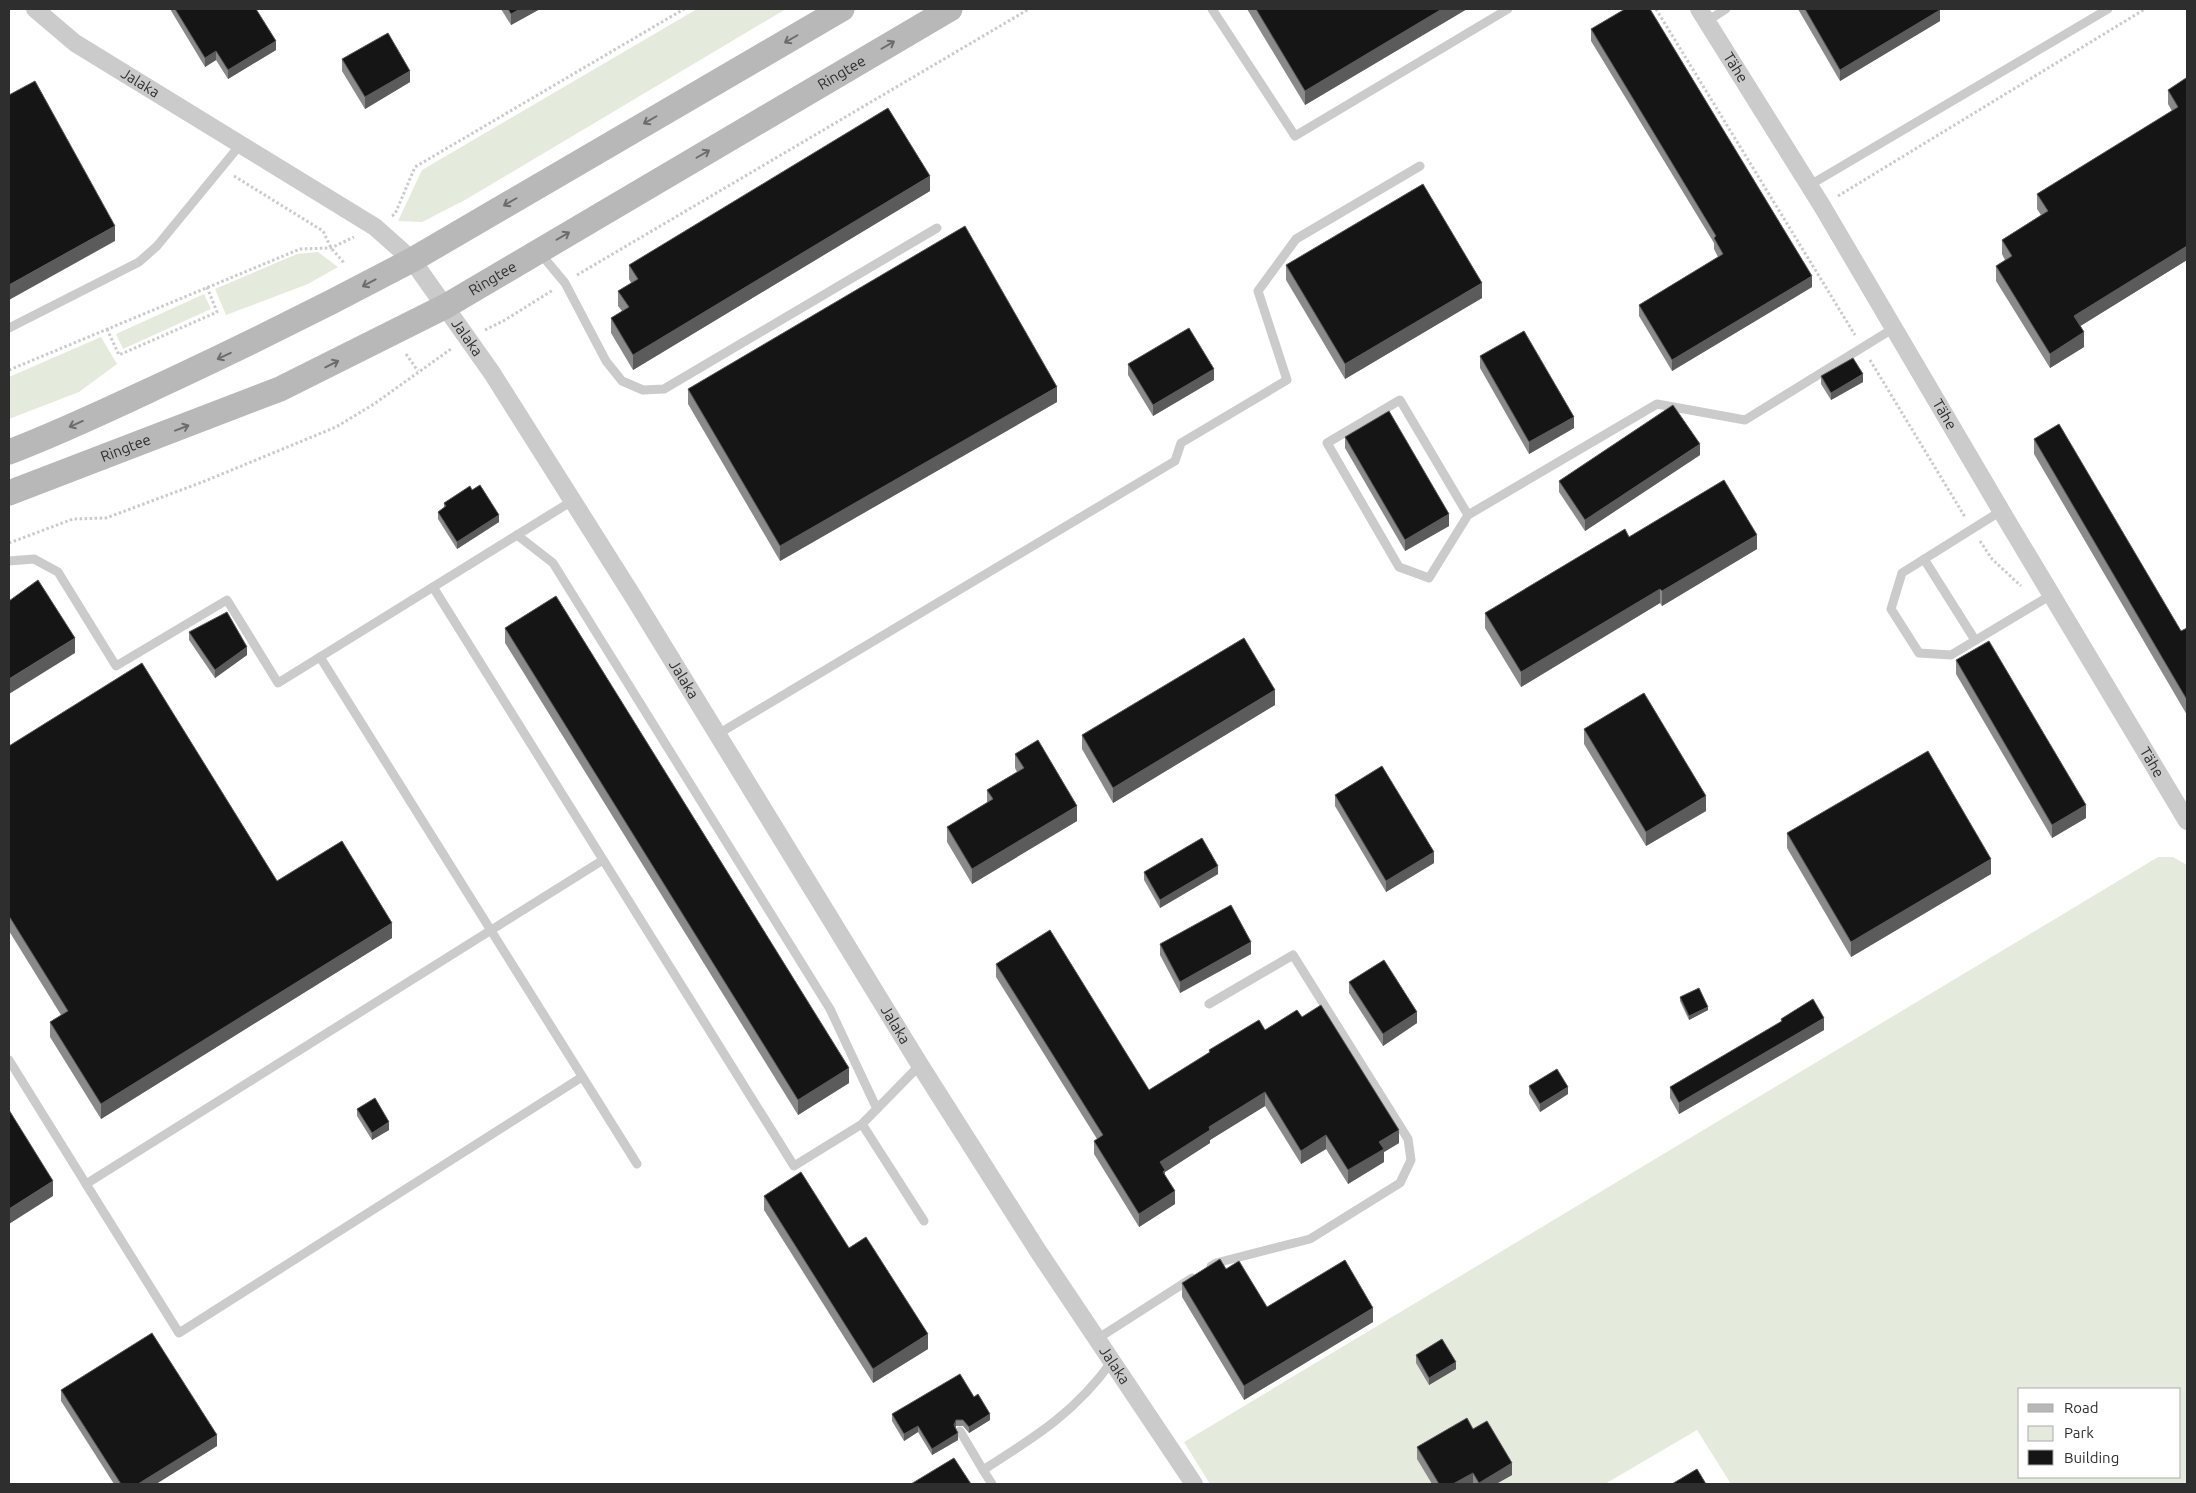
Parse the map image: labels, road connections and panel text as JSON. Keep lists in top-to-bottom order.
{
  "streets": {
    "main road": ["Ringtee"],
    "street": ["Tähe", "Jalaka"]
  },
  "crossings": [
    ["Ringtee", "Jalaka"]
  ],
  "legend": ["Road", "Park", "Building"]
}
